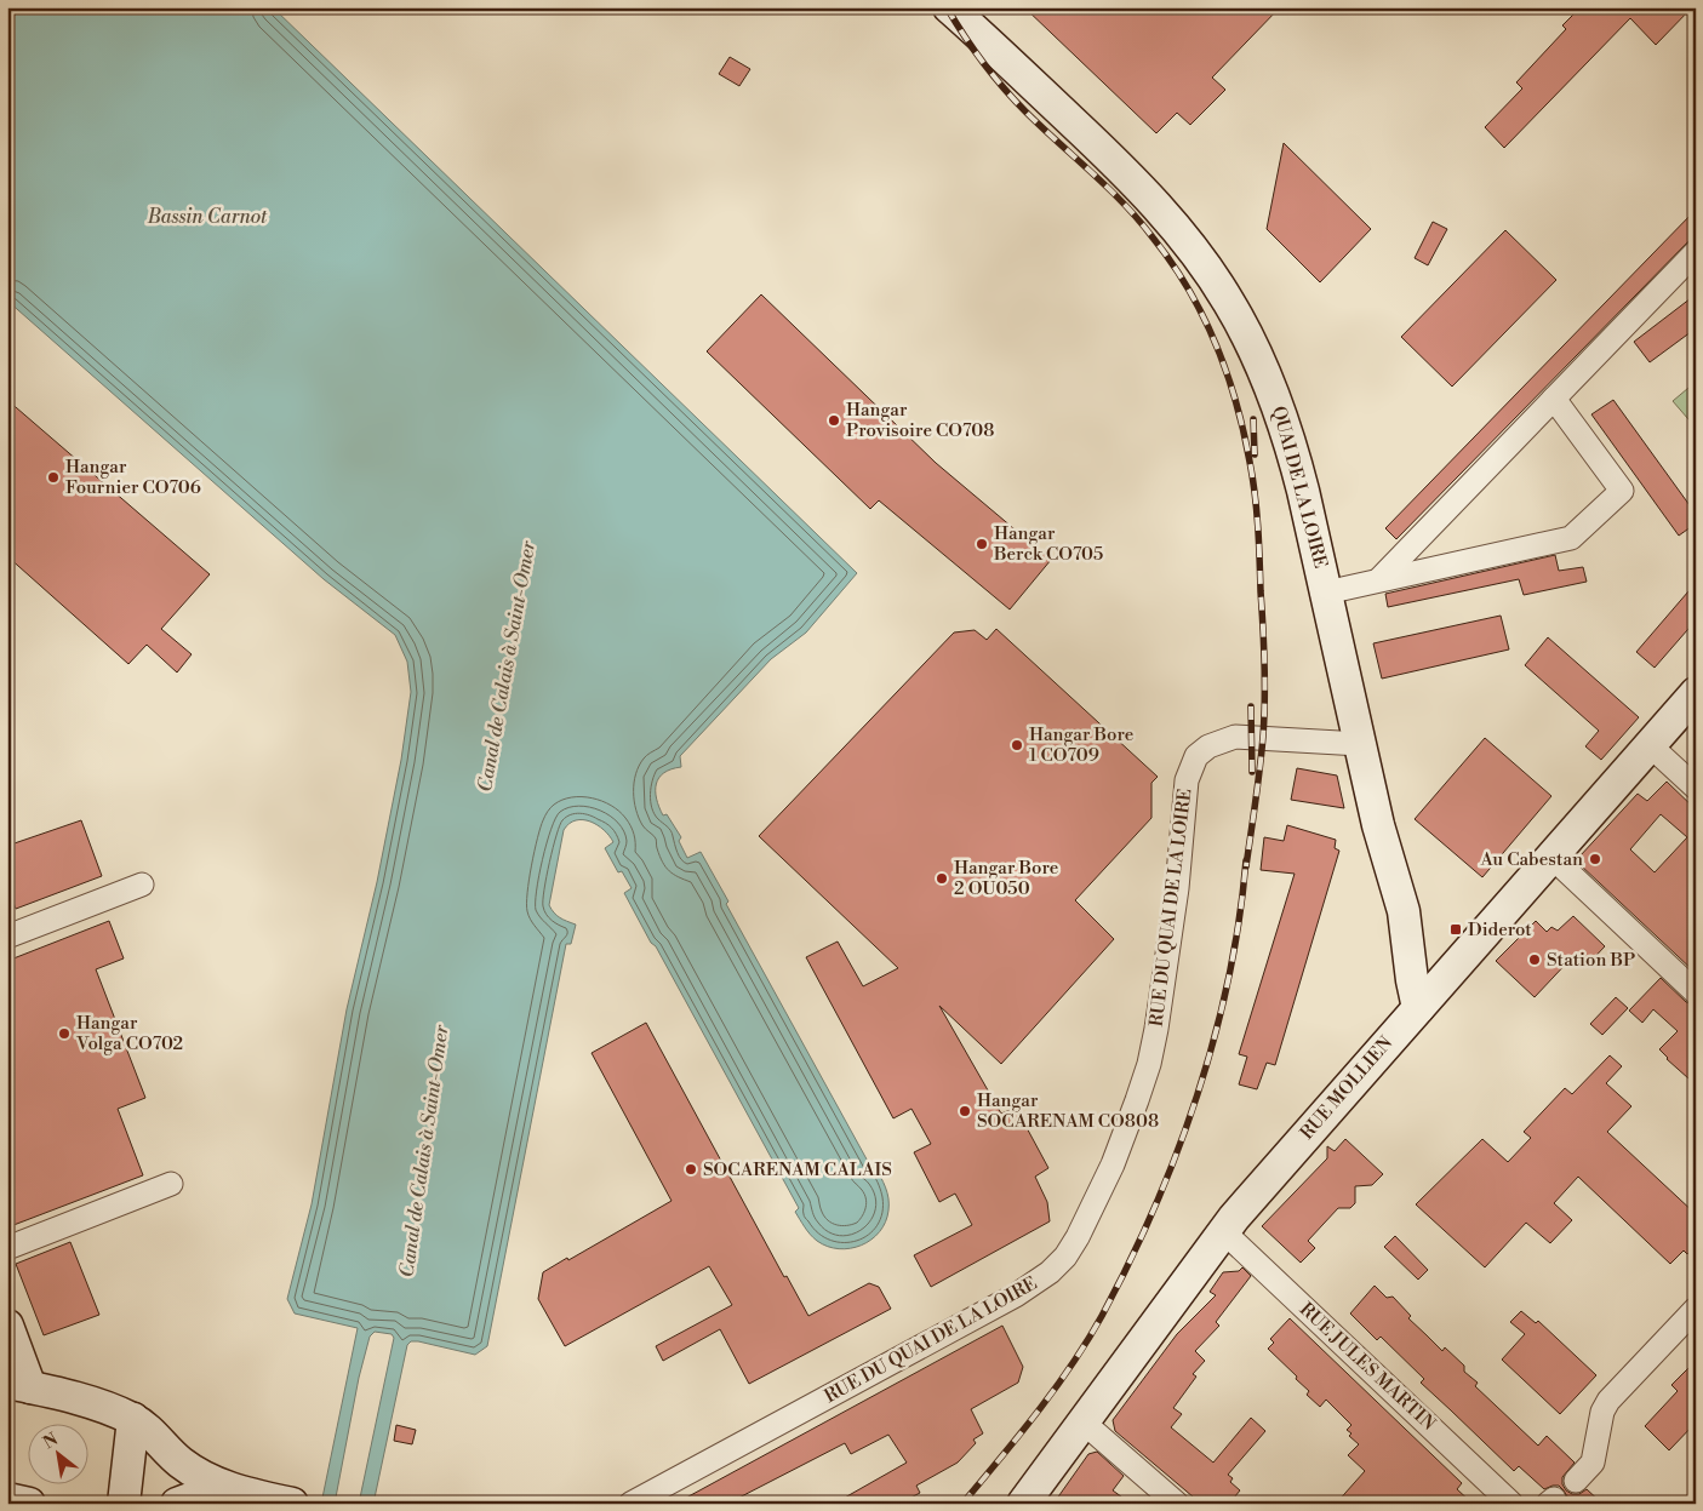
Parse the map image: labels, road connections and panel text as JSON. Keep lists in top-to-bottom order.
{
  "streets": {
    "street": [
      "QUAI DE LA LOIRE",
      "RUE DU QUAI DE LA LOIRE",
      "RUE MOLLIEN",
      "RUE JULES MARTIN"
    ]
  },
  "crossings": [
    ["QUAI DE LA LOIRE", "RUE DU QUAI DE LA LOIRE"],
    ["QUAI DE LA LOIRE", "RUE MOLLIEN"],
    ["RUE MOLLIEN", "RUE JULES MARTIN"]
  ],
  "water": ["Bassin Carnot", "Canal de Calais à Saint-Omer"],
  "places": {
    "other": [
      "Hangar Provisoire CO708",
      "Hangar Fournier CO706",
      "Hangar Berck CO705",
      "Hangar Bore 1 CO709",
      "Au Cabestan",
      "Hangar Bore 2 OU050",
      "Station BP",
      "Hangar Volga CO702",
      "Hangar SOCARENAM CO808",
      "SOCARENAM CALAIS"
    ],
    "transit": ["Diderot"]
  },
  "north": "top left"
}
